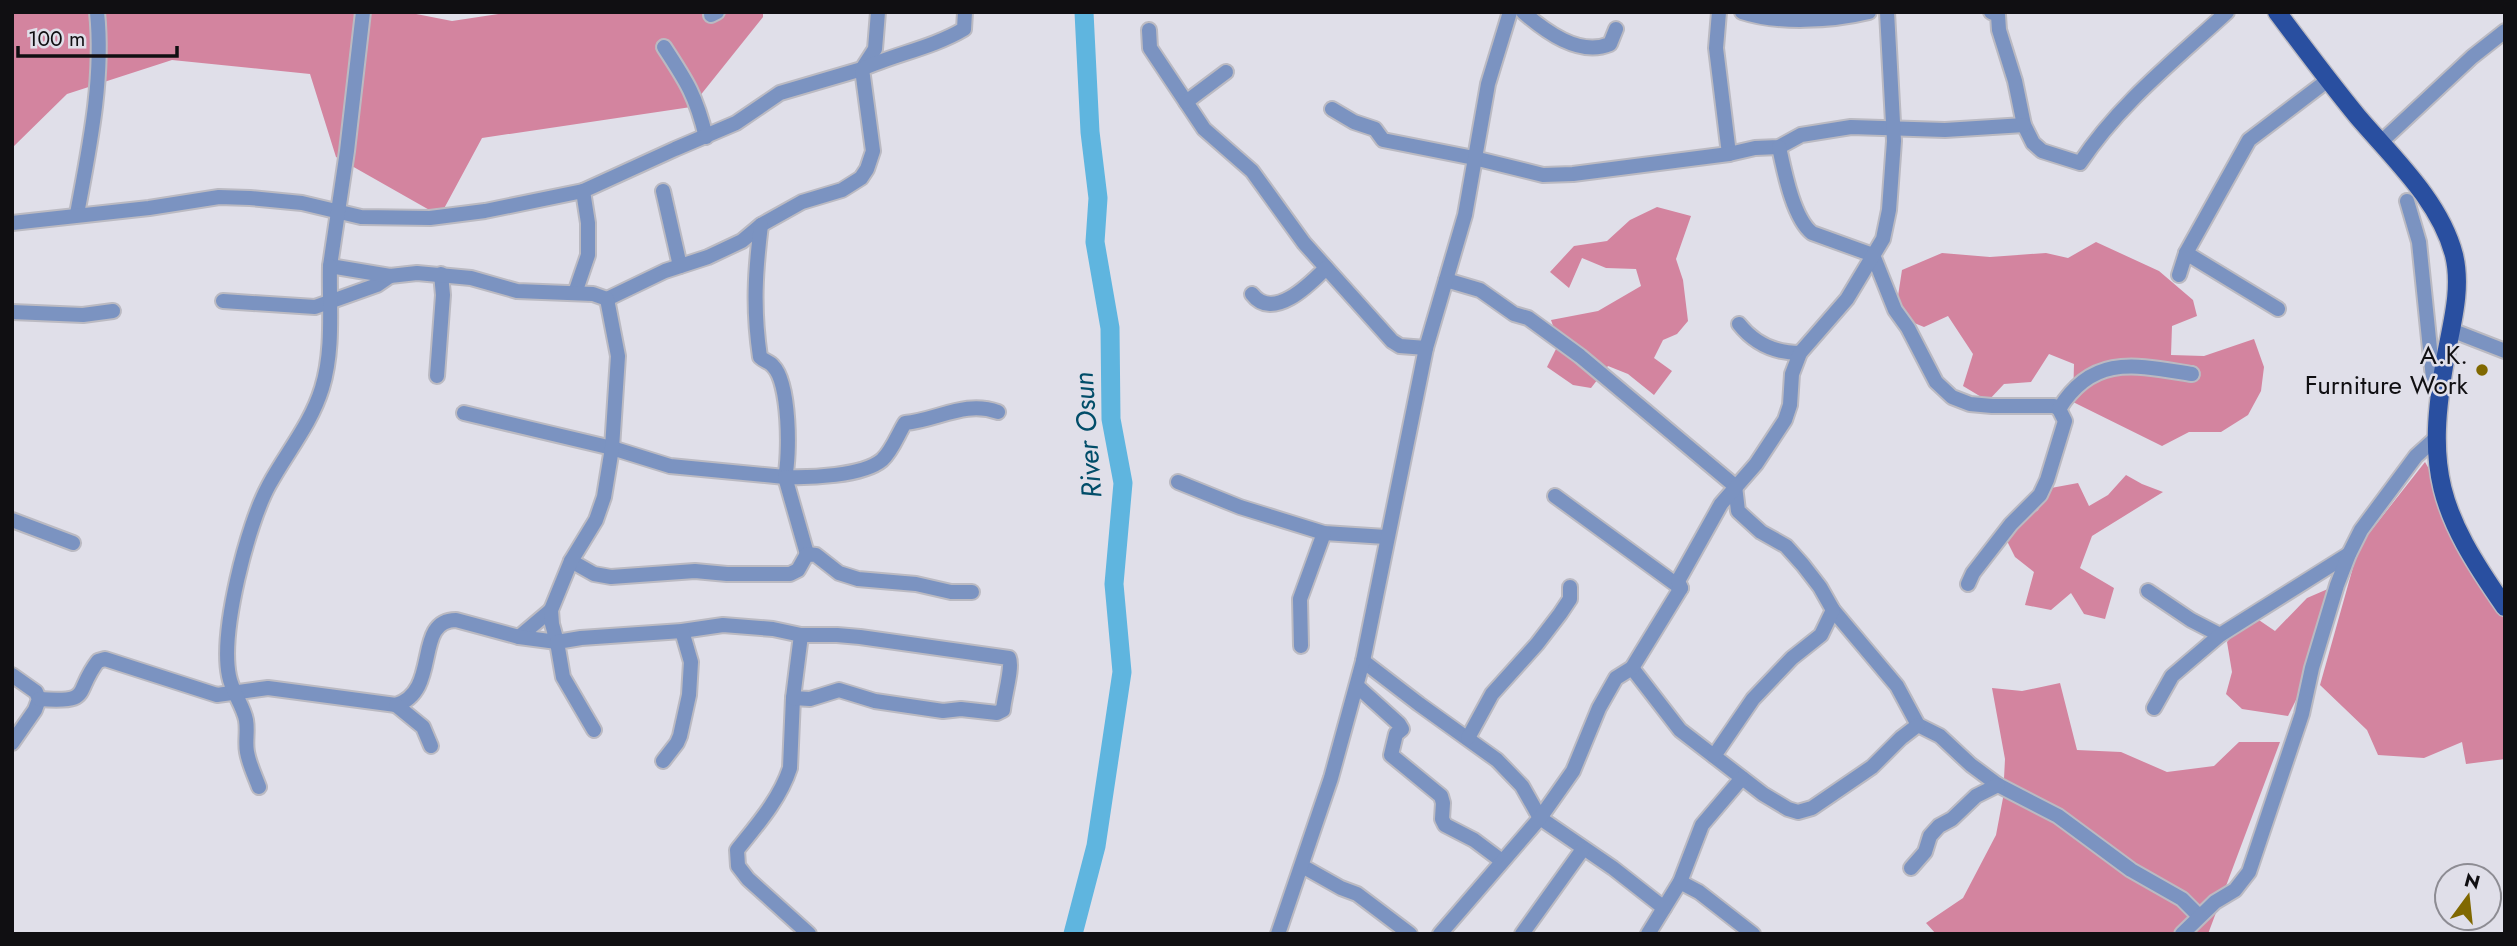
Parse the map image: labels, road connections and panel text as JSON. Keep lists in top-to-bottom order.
{
  "water": ["River Osun"],
  "places": ["A.K. Furniture Work"],
  "scale_bar": "100 m",
  "north": "top"
}
